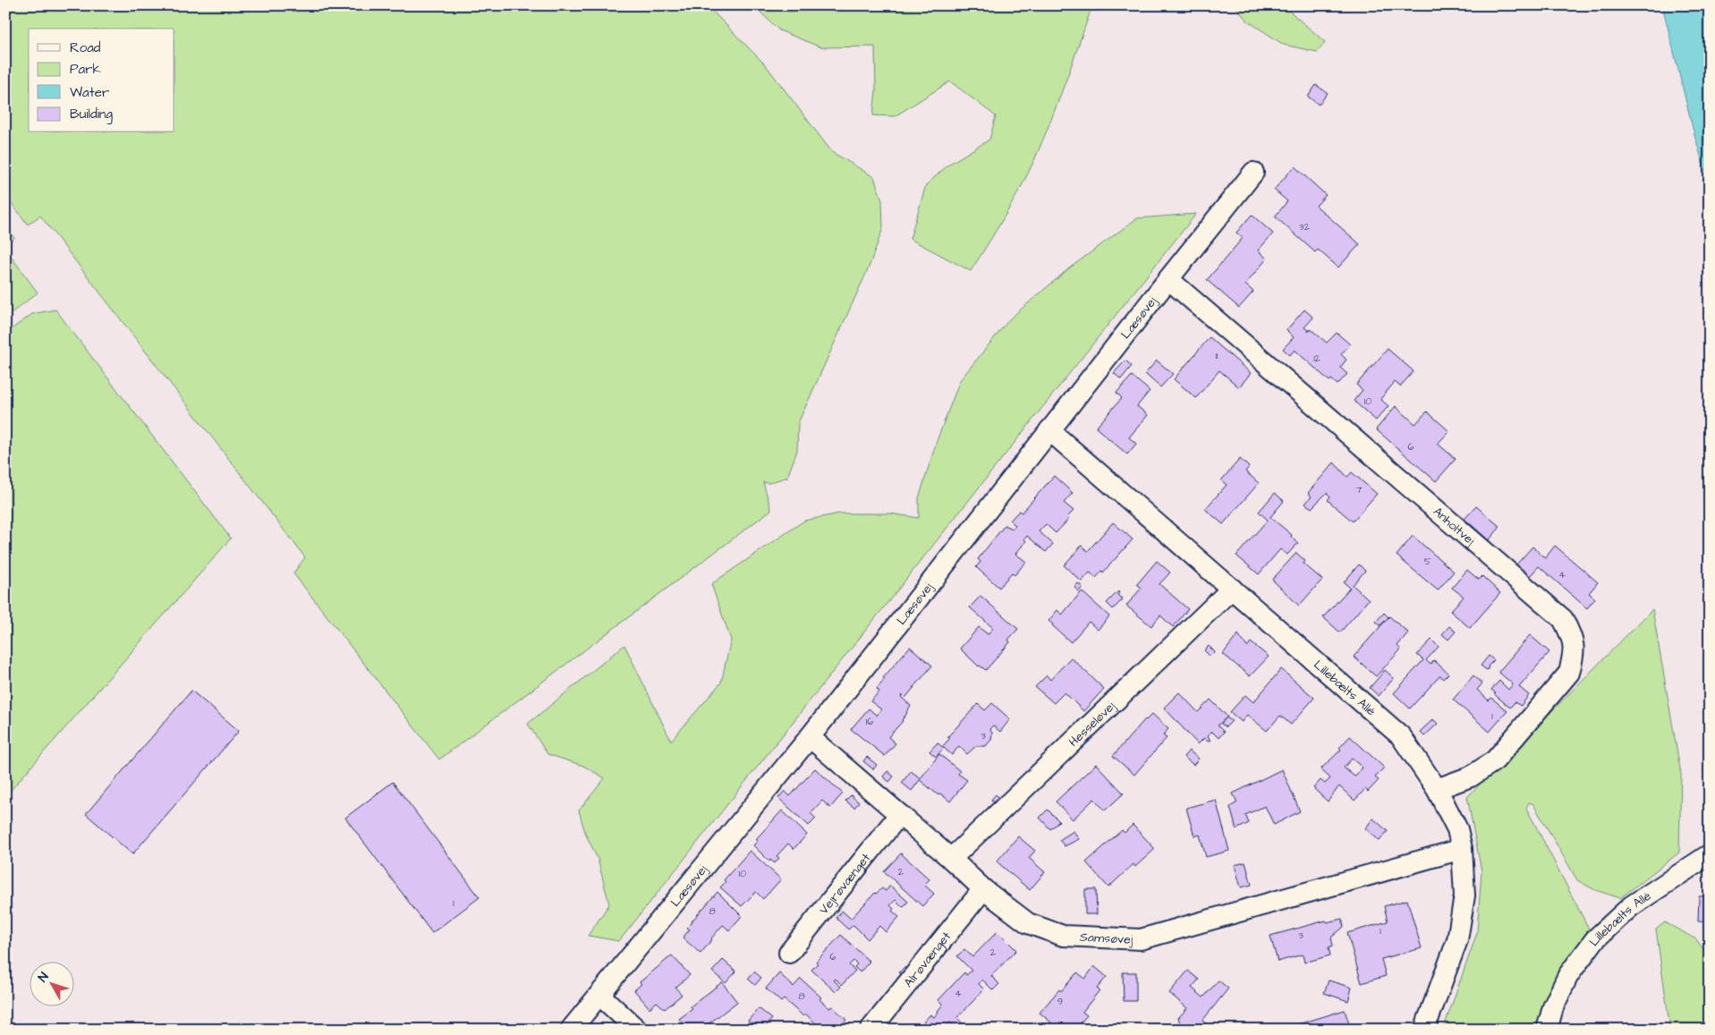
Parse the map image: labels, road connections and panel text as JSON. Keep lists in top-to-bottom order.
{
  "streets": {
    "street": [
      "Læsøvej",
      "Anholtvej",
      "Lillebælts Allé",
      "Hesseløvej",
      "Vejrøvænget",
      "Samsøvej",
      "Alrøvænget"
    ]
  },
  "crossings": [
    ["Læsøvej", "Anholtvej"],
    ["Læsøvej", "Lillebælts Allé"],
    ["Læsøvej", "Samsøvej"],
    ["Anholtvej", "Lillebælts Allé"],
    ["Lillebælts Allé", "Hesseløvej"],
    ["Lillebælts Allé", "Samsøvej"],
    ["Hesseløvej", "Samsøvej"],
    ["Vejrøvænget", "Samsøvej"],
    ["Samsøvej", "Alrøvænget"]
  ],
  "house_numbers": [
    "32",
    "11",
    "12",
    "10",
    "6",
    "7",
    "5",
    "4",
    "1",
    "16",
    "3",
    "2",
    "10",
    "1",
    "8",
    "1",
    "3",
    "2",
    "6",
    "4",
    "8",
    "9"
  ],
  "legend": [
    "Road",
    "Park",
    "Water",
    "Building"
  ],
  "north": "top left"
}
